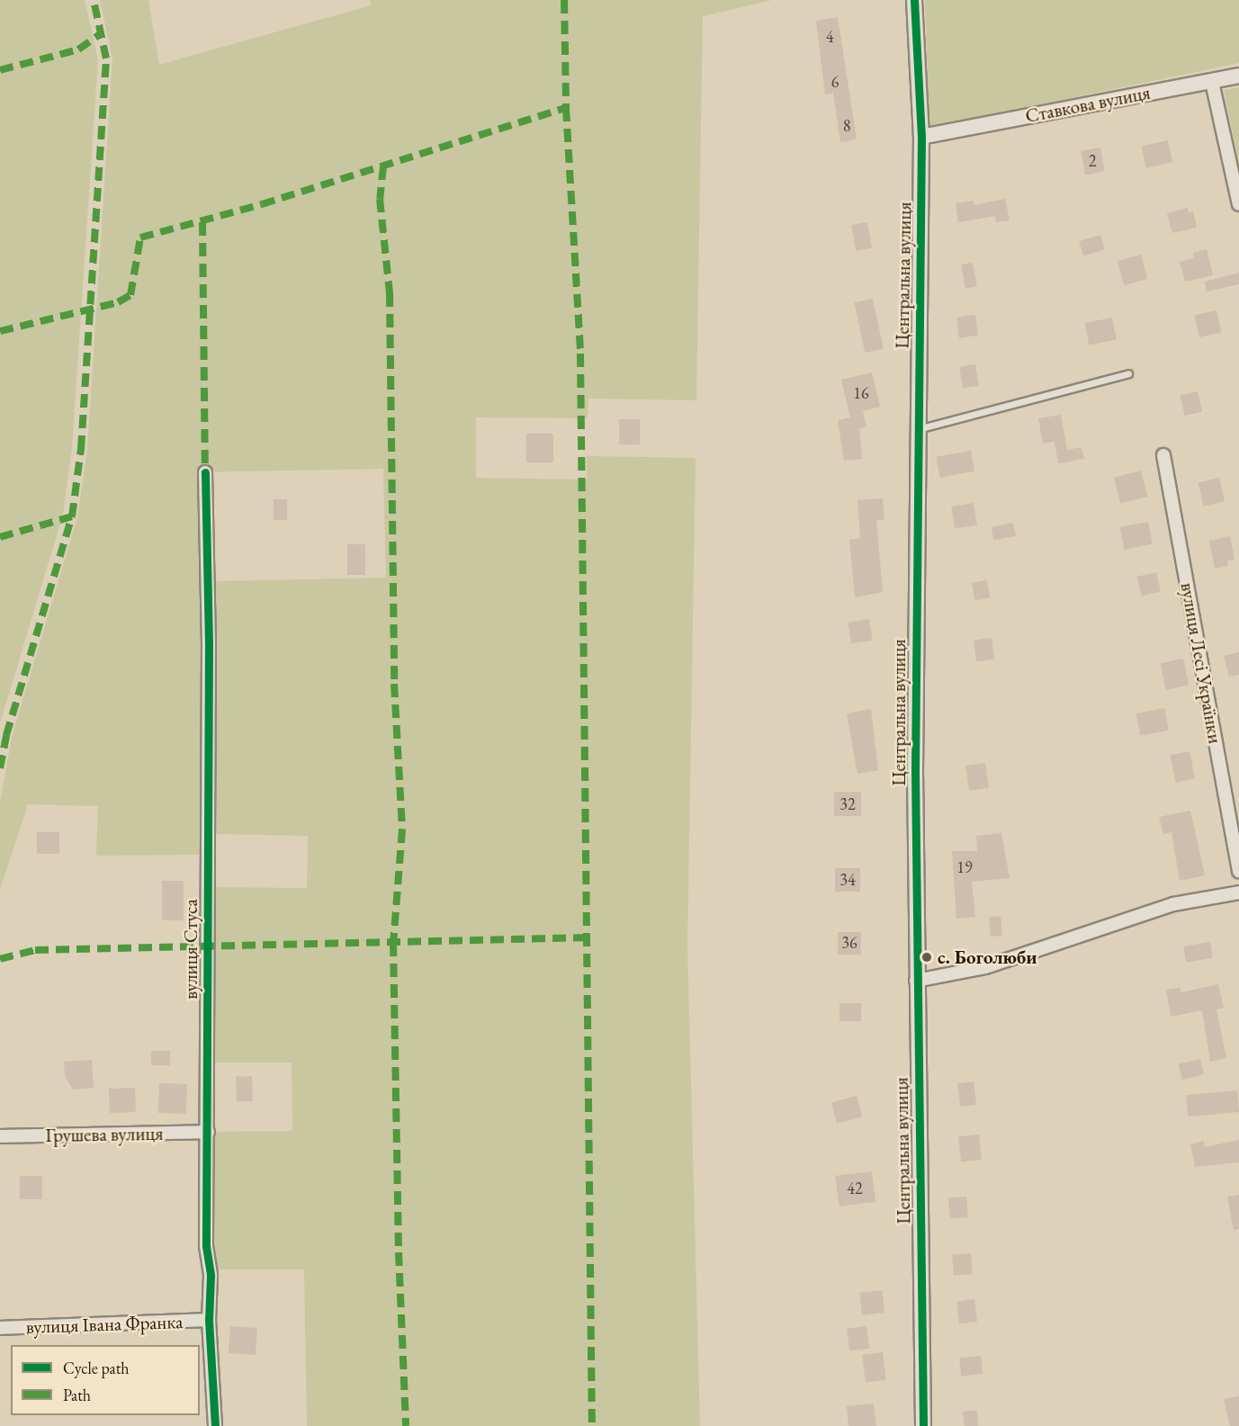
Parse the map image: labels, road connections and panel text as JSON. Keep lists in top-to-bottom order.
{
  "streets": {
    "street": [
      "Ставкова вулиця",
      "Центральна вулиця",
      "вулиця Лесі Українки",
      "вулиця Стуса",
      "Грушева вулиця",
      "вулиця Івана Франка"
    ]
  },
  "crossings": [
    ["Ставкова вулиця", "Центральна вулиця"],
    ["вулиця Стуса", "Грушева вулиця"],
    ["вулиця Стуса", "вулиця Івана Франка"]
  ],
  "places": ["с. Боголюби"],
  "house_numbers": [
    "4",
    "6",
    "8",
    "2",
    "16",
    "32",
    "19",
    "34",
    "36",
    "42"
  ],
  "legend": ["Cycle path", "Path"]
}
